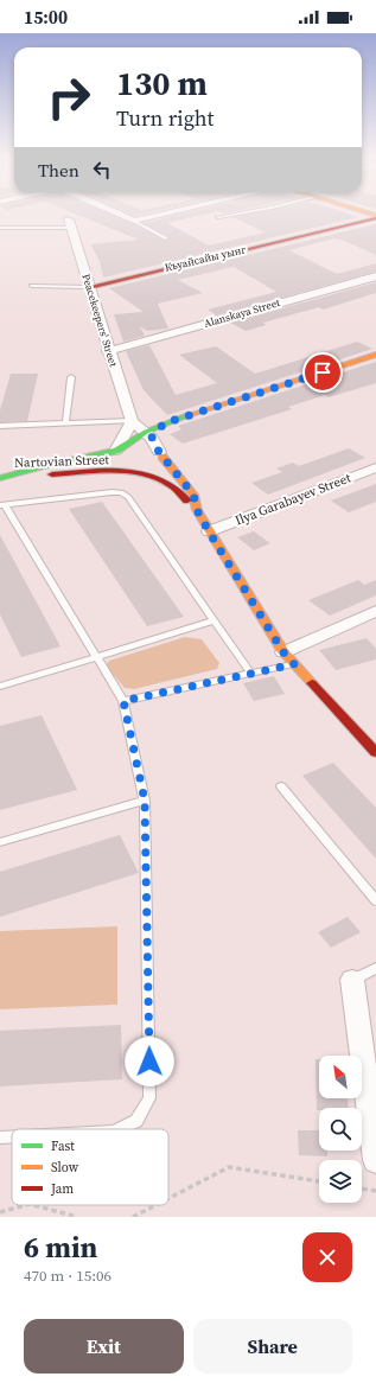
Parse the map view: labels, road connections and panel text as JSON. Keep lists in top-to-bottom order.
{
  "streets": {
    "main road": ["Къуайсайы уынг", "Nartovian Street"],
    "street": ["Alanskaya Street", "Peacekeepers' Street", "Ilya Garabayev Street"]
  },
  "crossings": [
    ["Къуайсайы уынг", "Peacekeepers' Street"],
    ["Alanskaya Street", "Peacekeepers' Street"]
  ],
  "legend": ["Fast", "Slow", "Jam"],
  "north": "top left",
  "page": {
    "status": "15:00",
    "turn": ["130 m", "Turn right"],
    "then": "Then",
    "heading": ["6 min", "470 m · 15:06"],
    "buttons": ["Exit", "Share"]
  }
}
